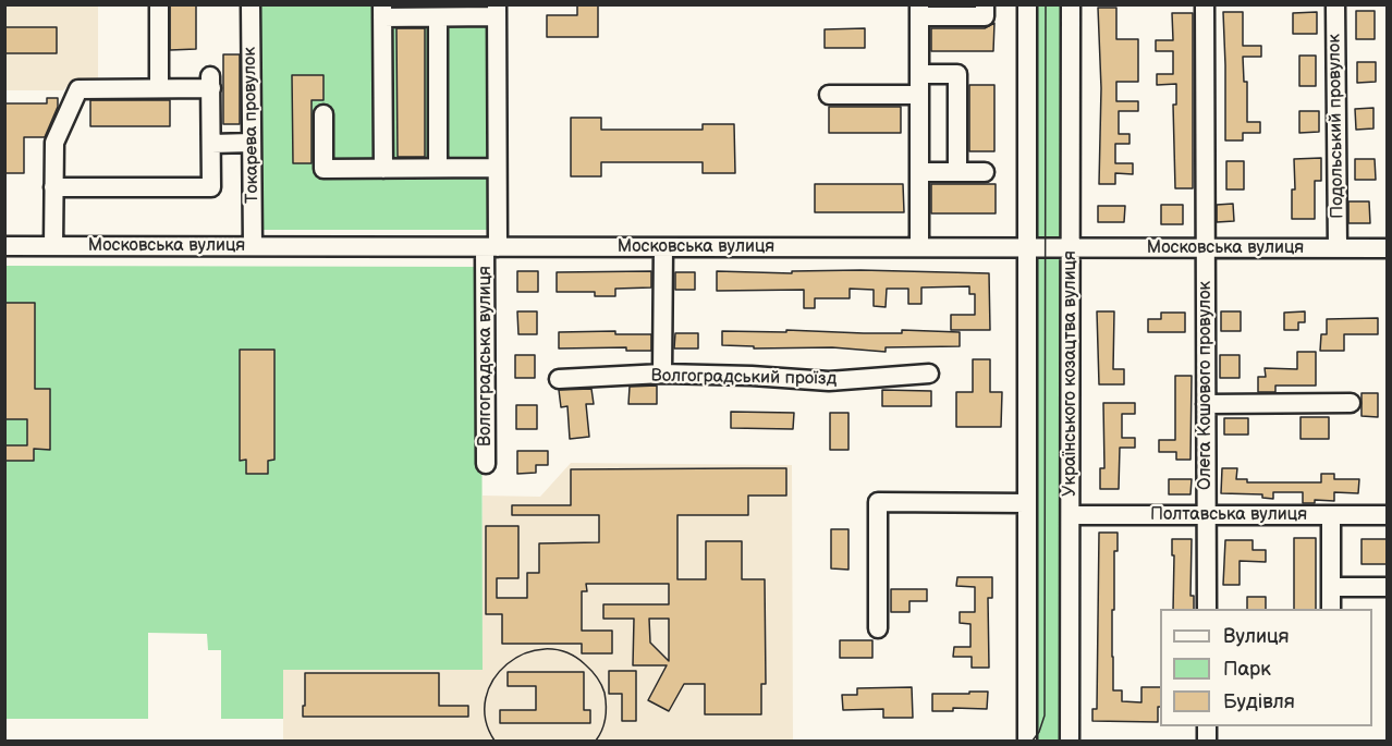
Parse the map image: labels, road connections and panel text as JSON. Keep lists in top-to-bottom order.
{
  "streets": {
    "street": [
      "Токарева провулок",
      "Подольський провулок",
      "Московська вулиця",
      "Волгоградська вулиця",
      "Українського козацтва вулиця",
      "Волгоградський проїзд",
      "Олега Кошового провулок",
      "Полтавська вулиця"
    ]
  },
  "crossings": [
    ["Токарева провулок", "Московська вулиця"],
    ["Подольський провулок", "Московська вулиця"],
    ["Московська вулиця", "Волгоградська вулиця"],
    ["Московська вулиця", "Українського козацтва вулиця"],
    ["Московська вулиця", "Олега Кошового провулок"],
    ["Українського козацтва вулиця", "Полтавська вулиця"],
    ["Олега Кошового провулок", "Полтавська вулиця"]
  ],
  "legend": ["Вулиця", "Парк", "Будівля"]
}
